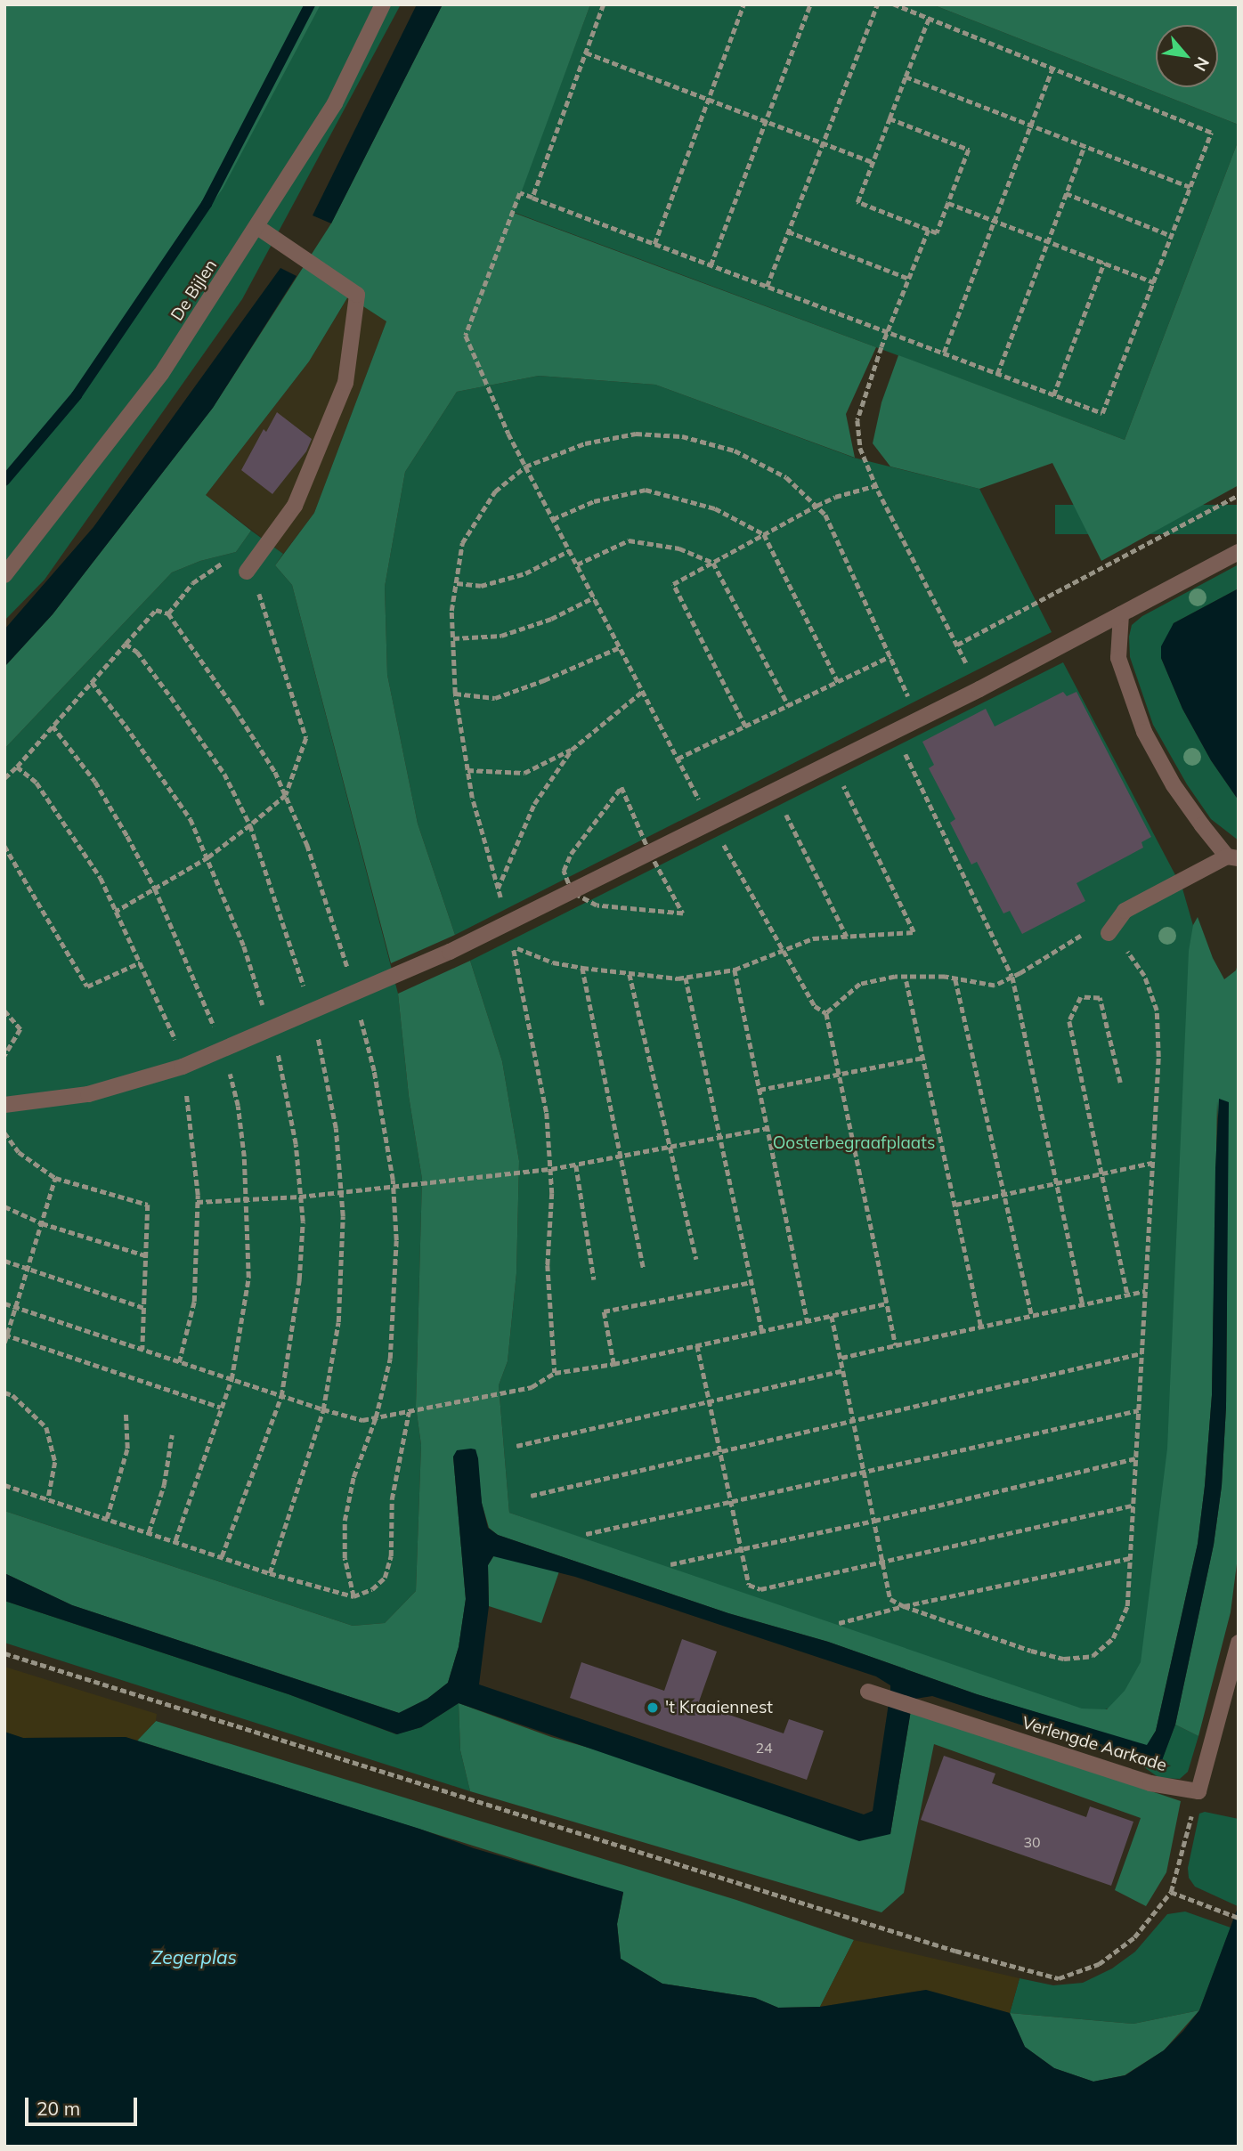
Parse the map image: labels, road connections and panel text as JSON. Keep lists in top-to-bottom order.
{
  "streets": {
    "street": ["De Bijlen", "Verlengde Aarkade"]
  },
  "water": ["Zegerplas"],
  "parks": ["Oosterbegraafplaats"],
  "places": ["'t Kraaiennest"],
  "house_numbers": ["24", "30"],
  "scale_bar": "20 m",
  "north": "bottom right"
}
